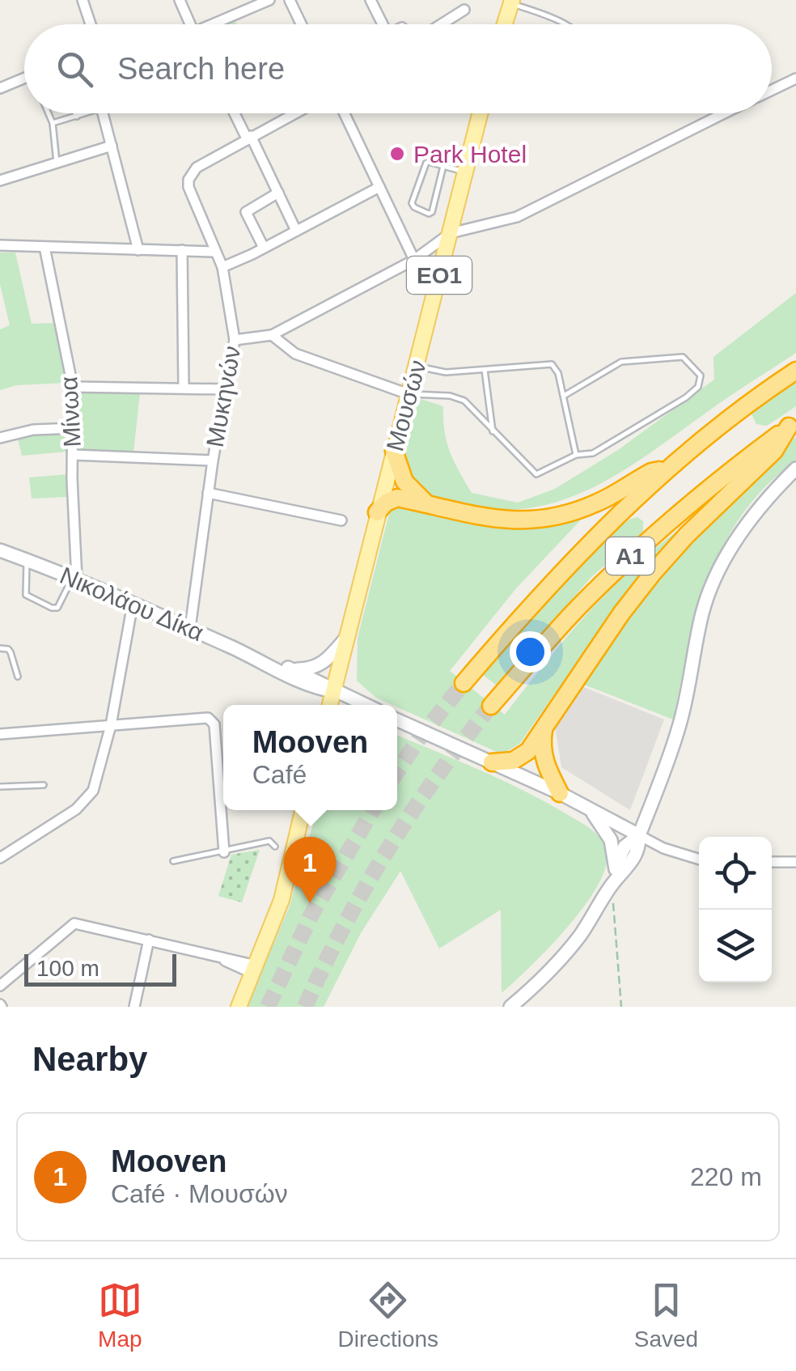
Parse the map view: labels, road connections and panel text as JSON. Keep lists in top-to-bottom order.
{
  "streets": {
    "highway": ["Α1"],
    "main road": ["ΕΟ1", "Μουσών"],
    "street": ["Μυκηνών", "Μίνωα", "Νικολάου Δίκα"]
  },
  "crossings": [
    ["Μυκηνών", "Νικολάου Δίκα"],
    ["Μουσών", "Νικολάου Δίκα"],
    ["Μίνωα", "Νικολάου Δίκα"]
  ],
  "places": ["Park Hotel"],
  "scale_bar": "100 m",
  "page": {
    "search": "Search here",
    "popup": ["Mooven", "Café"],
    "pins": "1",
    "scale": "100 m",
    "heading": "Nearby",
    "list": [
      {
        "mark": "1",
        "name": "Mooven",
        "note": "Café · Μουσών",
        "value": "220 m"
      }
    ],
    "nav": ["Map", "Directions", "Saved"]
  }
}
